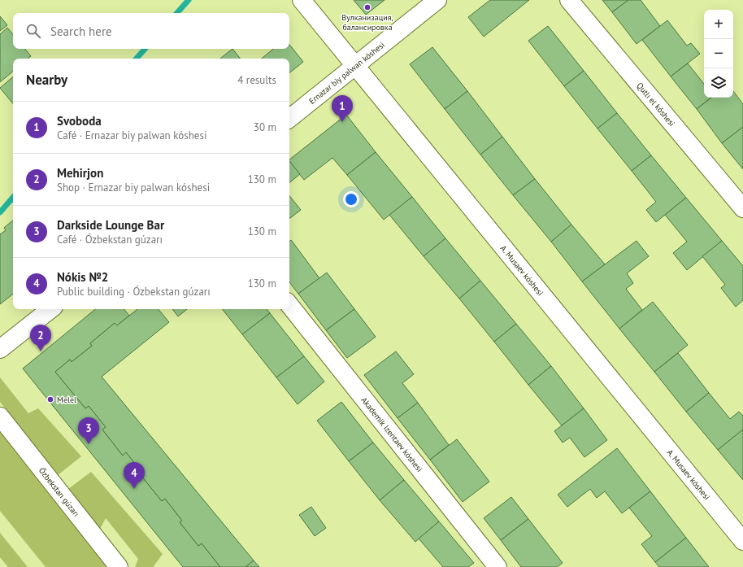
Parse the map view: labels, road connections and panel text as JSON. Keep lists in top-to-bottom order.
{
  "streets": {
    "street": [
      "Ernazar biy palwan kóshesi",
      "Qutlı el kóshesi",
      "A. Musaev kóshesi",
      "Akademik Izentaev kóshesi",
      "Ózbekstan gúzarı"
    ]
  },
  "crossings": [
    ["Ernazar biy palwan kóshesi", "A. Musaev kóshesi"]
  ],
  "places": ["Вулканизация, балансировка", "Melel"],
  "page": {
    "map_buttons": ["+", "−"],
    "search": "Search here",
    "heading": ["Nearby", "4 results"],
    "pins": [
      "1",
      "2",
      "3",
      "4"
    ],
    "list": [
      {
        "mark": "1",
        "name": "Svoboda",
        "note": "Café · Ernazar biy palwan kóshesi",
        "value": "30 m"
      },
      {
        "mark": "2",
        "name": "Mehirjon",
        "note": "Shop · Ernazar biy palwan kóshesi",
        "value": "130 m"
      },
      {
        "mark": "3",
        "name": "Darkside Lounge Bar",
        "note": "Café · Ózbekstan gúzarı",
        "value": "130 m"
      },
      {
        "mark": "4",
        "name": "Nókis №2",
        "note": "Public building · Ózbekstan gúzarı",
        "value": "130 m"
      }
    ]
  }
}
